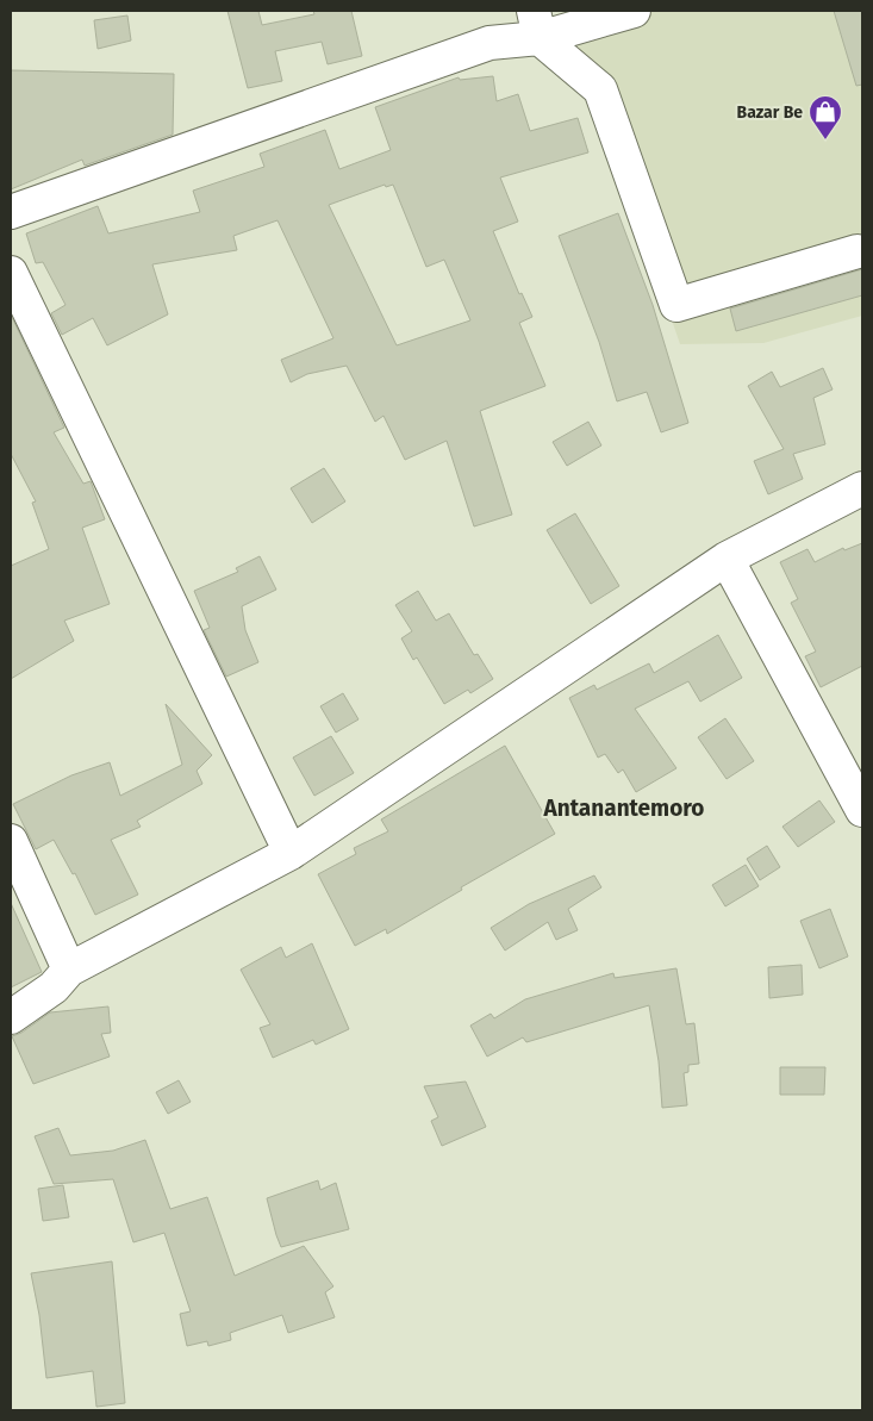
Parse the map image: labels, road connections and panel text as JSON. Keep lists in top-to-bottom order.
{
  "districts": ["Antanantemoro"],
  "places": {
    "shop": ["Bazar Be"]
  }
}
